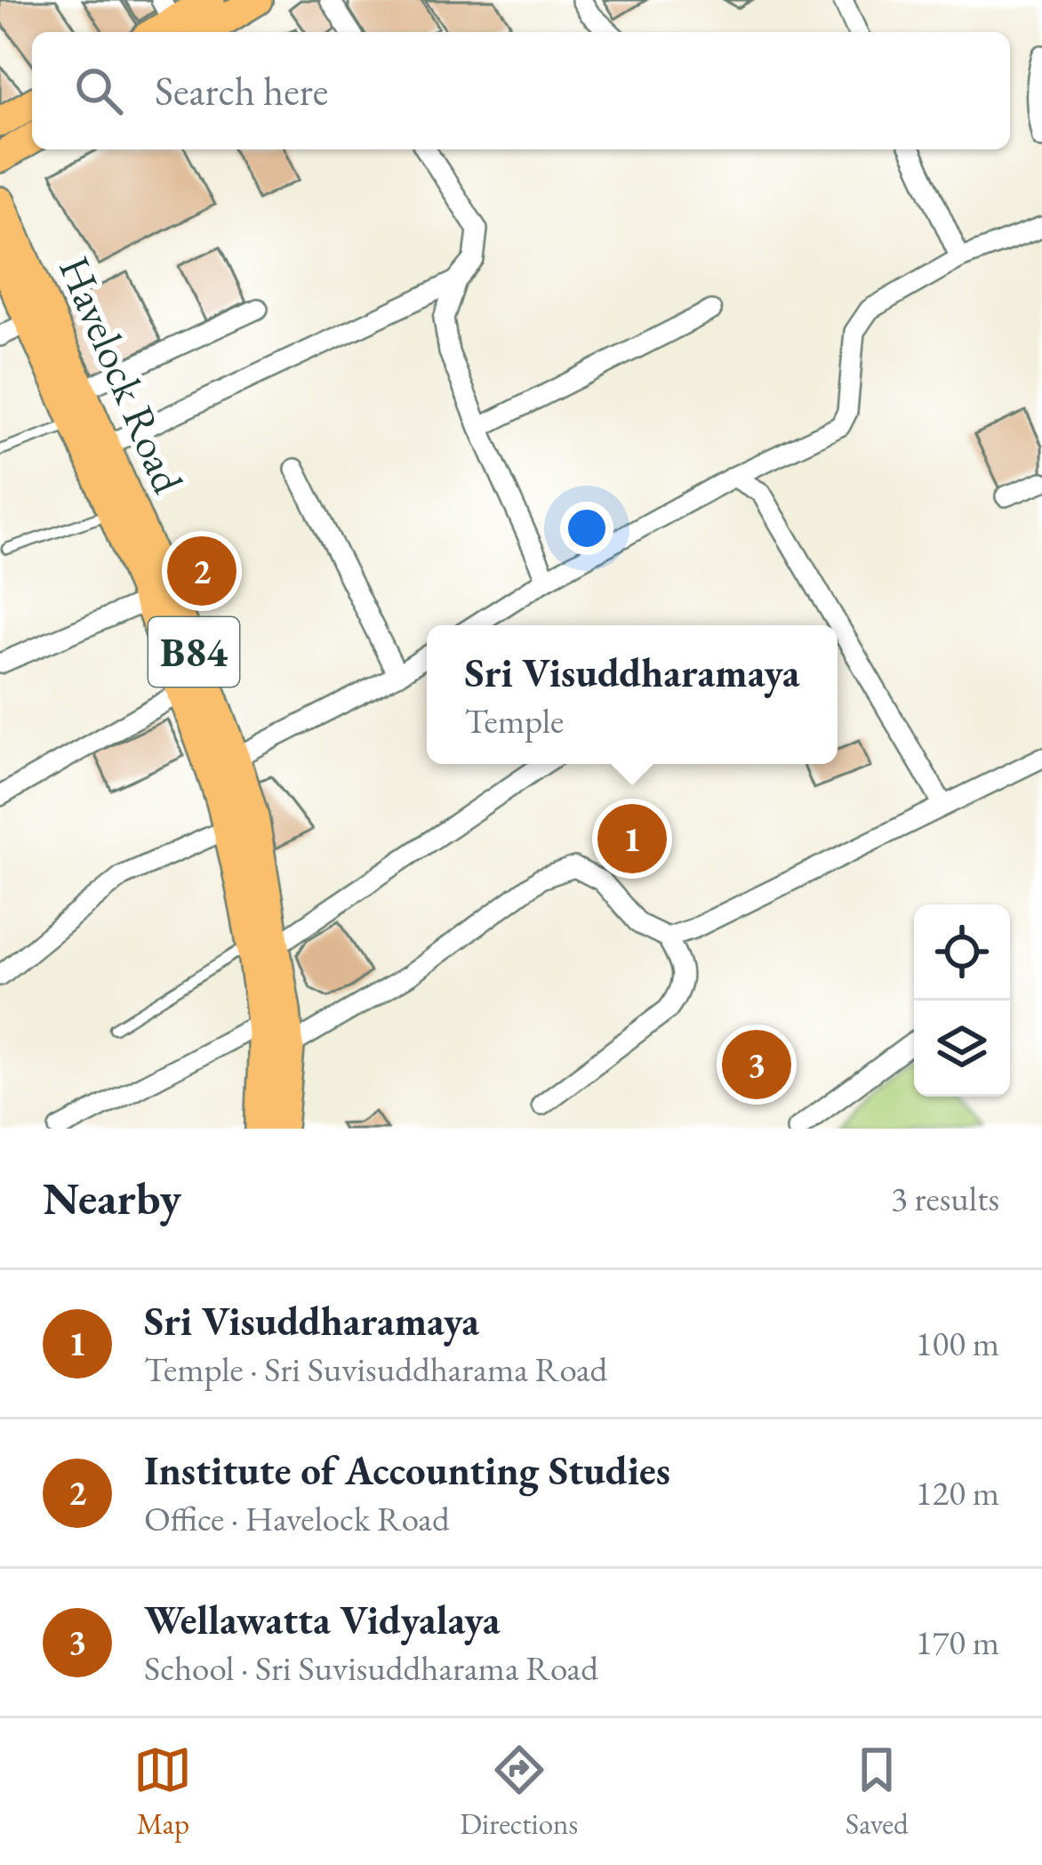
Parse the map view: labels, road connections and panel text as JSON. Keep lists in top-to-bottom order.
{
  "streets": {
    "main road": ["Havelock Road", "B84"]
  },
  "page": {
    "search": "Search here",
    "pins": ["2", "1", "3"],
    "popup": ["Sri Visuddharamaya", "Temple"],
    "heading": ["Nearby", "3 results"],
    "list": [
      {
        "mark": "1",
        "name": "Sri Visuddharamaya",
        "note": "Temple · Sri Suvisuddharama Road",
        "value": "100 m"
      },
      {
        "mark": "2",
        "name": "Institute of Accounting Studies",
        "note": "Office · Havelock Road",
        "value": "120 m"
      },
      {
        "mark": "3",
        "name": "Wellawatta Vidyalaya",
        "note": "School · Sri Suvisuddharama Road",
        "value": "170 m"
      }
    ],
    "nav": ["Map", "Directions", "Saved"]
  }
}
